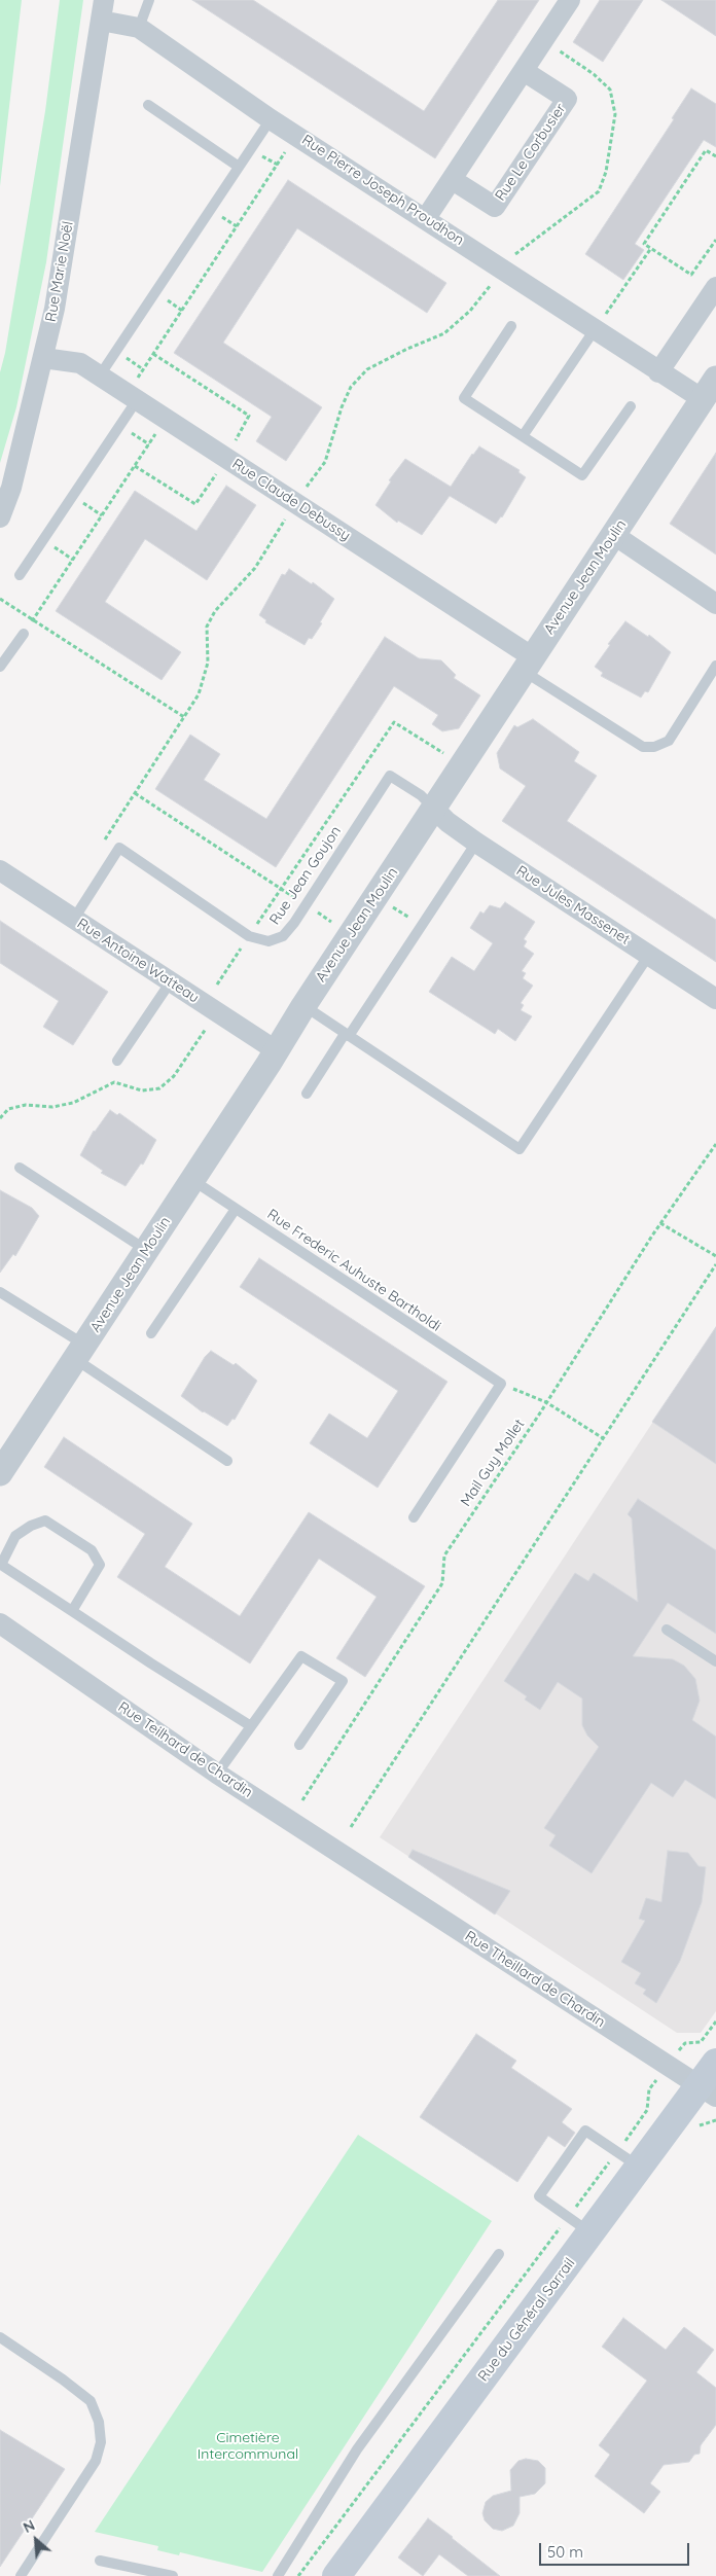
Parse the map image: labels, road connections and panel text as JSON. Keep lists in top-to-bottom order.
{
  "streets": {
    "main road": ["Rue du Général Sarrail"],
    "street": [
      "Rue Le Corbusier",
      "Rue Pierre Joseph Proudhon",
      "Rue Marie Noël",
      "Rue Claude Debussy",
      "Avenue Jean Moulin",
      "Rue Jules Massenet",
      "Rue Antoine Watteau",
      "Rue Teilhard de Chardin",
      "Rue Theillard de Chardin"
    ],
    "lane": ["Rue Jean Goujon", "Rue Frederic Auhuste Bartholdi"],
    "path": ["Mail Guy Mollet"]
  },
  "crossings": [
    ["Rue Pierre Joseph Proudhon", "Rue Marie Noël"],
    ["Rue Pierre Joseph Proudhon", "Avenue Jean Moulin"],
    ["Rue Marie Noël", "Rue Claude Debussy"],
    ["Rue Claude Debussy", "Avenue Jean Moulin"],
    ["Avenue Jean Moulin", "Rue Jean Goujon"],
    ["Avenue Jean Moulin", "Rue Jules Massenet"],
    ["Avenue Jean Moulin", "Rue Antoine Watteau"],
    ["Avenue Jean Moulin", "Rue Frederic Auhuste Bartholdi"],
    ["Rue Jean Goujon", "Rue Jules Massenet"],
    ["Rue Jean Goujon", "Rue Antoine Watteau"],
    ["Rue Teilhard de Chardin", "Rue Theillard de Chardin"],
    ["Rue Theillard de Chardin", "Rue du Général Sarrail"]
  ],
  "parks": ["Cimetière Intercommunal"],
  "scale_bar": "50 m",
  "north": "top left"
}
